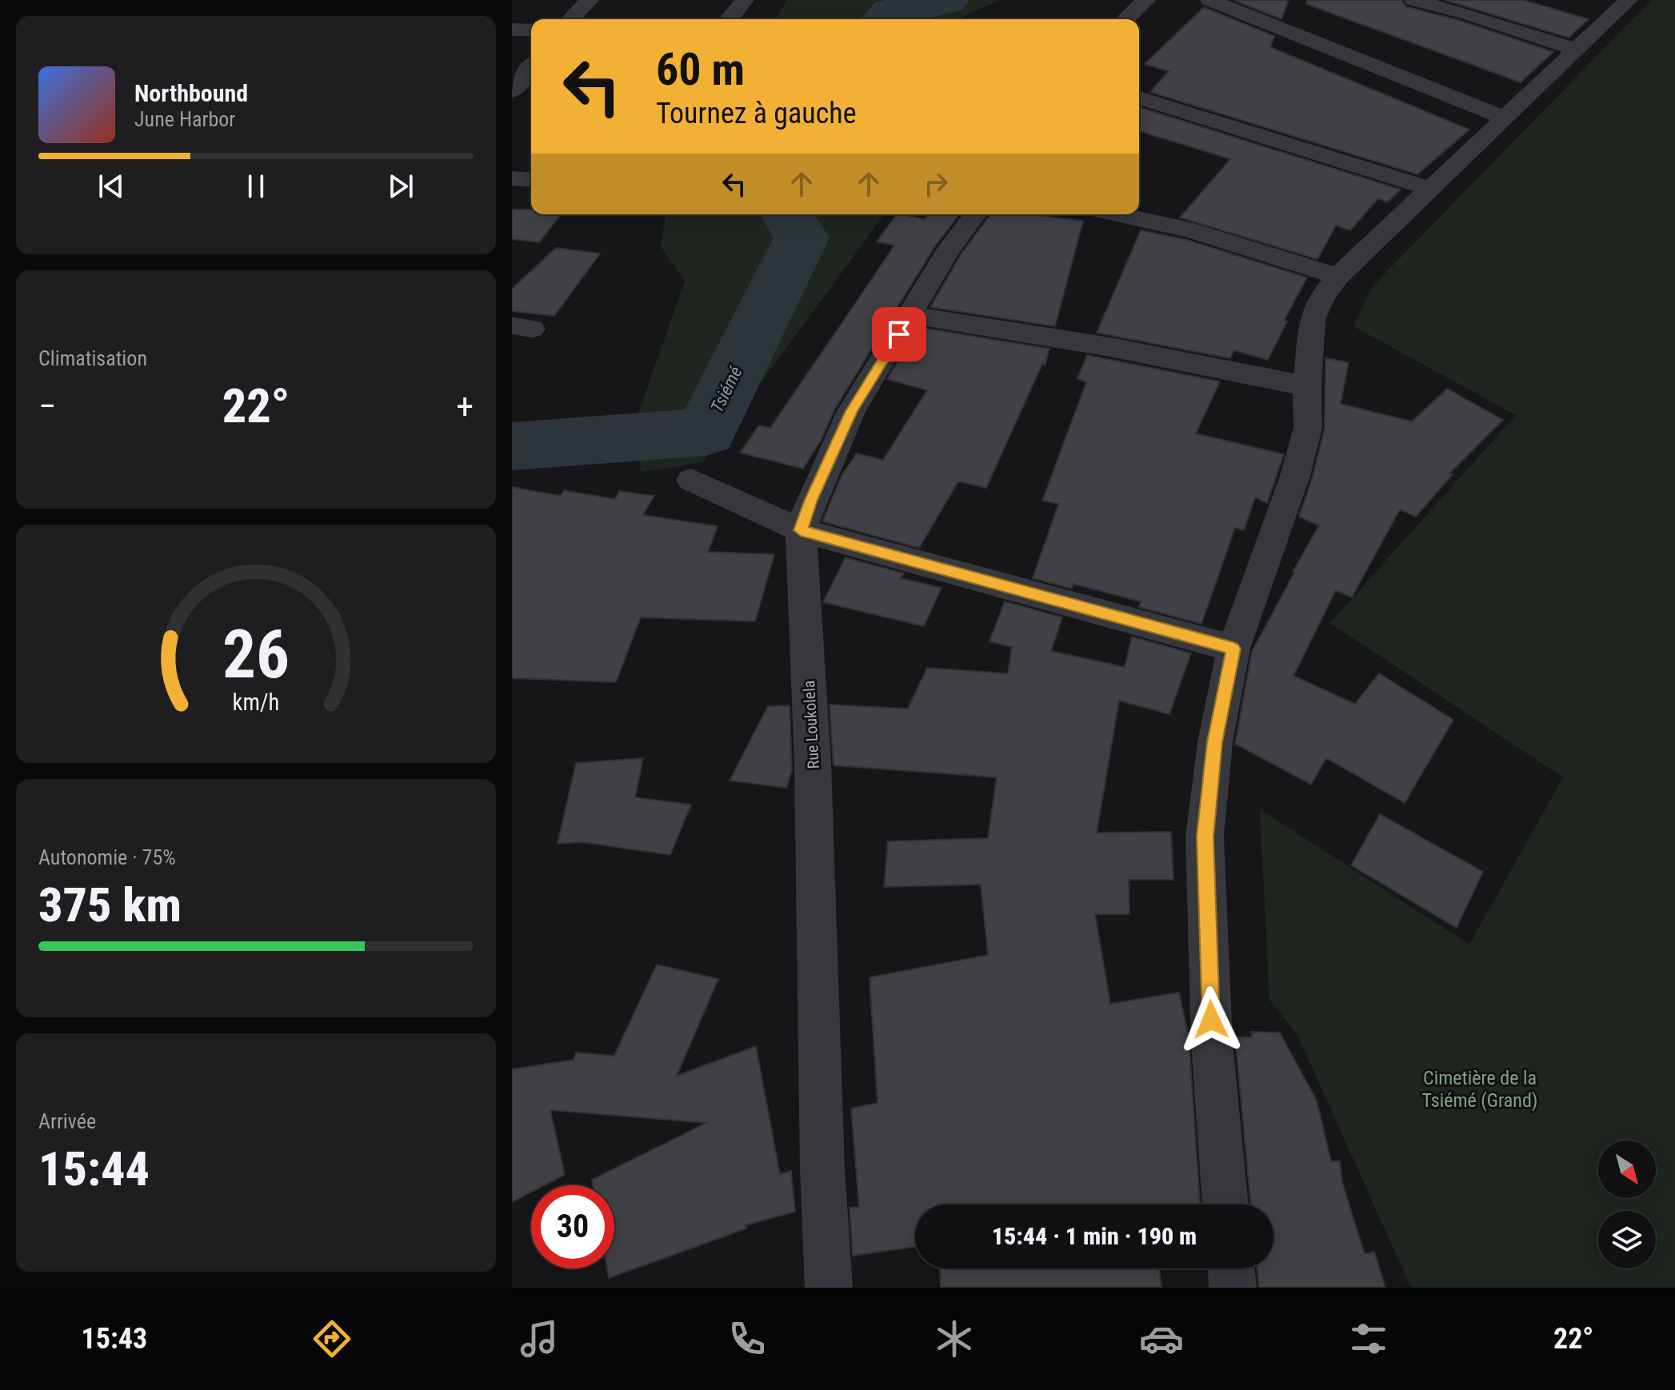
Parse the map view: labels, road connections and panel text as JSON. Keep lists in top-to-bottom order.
{
  "streets": {
    "street": ["Rue Loukolela"]
  },
  "water": ["Tsiémé"],
  "parks": ["Cimetière de la Tsiémé (Grand)"],
  "north": "bottom right",
  "page": {
    "turn": ["60 m", "Tournez à gauche"],
    "song": ["Northbound", "June Harbor"],
    "tile": [
      "Climatisation",
      ["Autonomie · 75%", "375 km"],
      ["Arrivée", "15:44"]
    ],
    "heat": ["−", "22°", "+"],
    "limit": "30",
    "trip": "15:44 · 1 min · 190 m",
    "tabs": ["15:43", "22°"],
    "gauge": ["26", "km/h"]
  }
}
